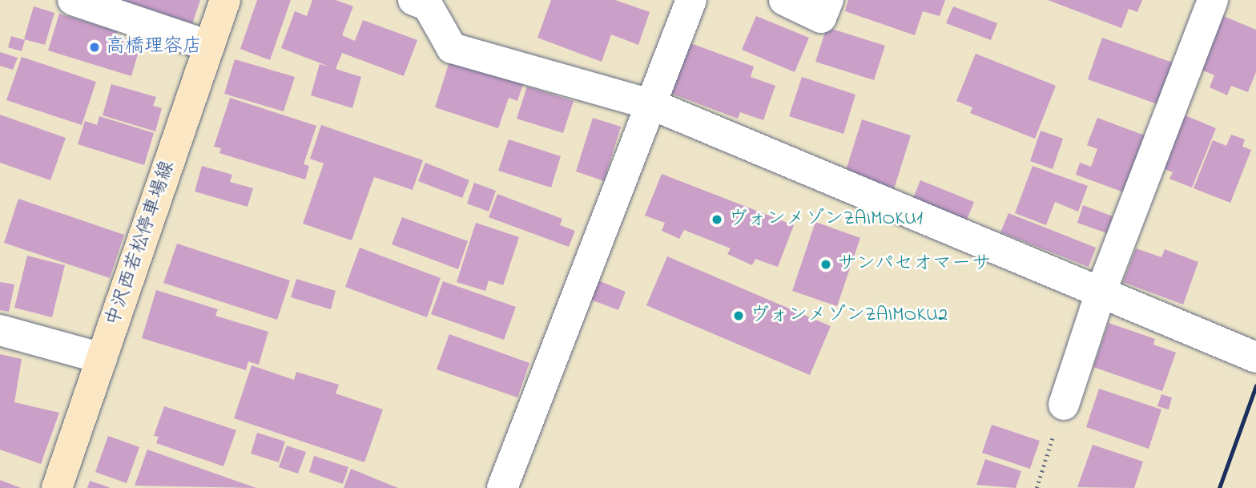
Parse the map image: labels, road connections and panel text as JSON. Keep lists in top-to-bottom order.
{
  "streets": {
    "main road": ["中沢西若松停車場線"]
  },
  "places": [
    "高橋理容店",
    "ヴォンメゾンZAIMOKU1",
    "サンパセオマーサ",
    "ヴォンメゾンZAIMOKU2"
  ]
}
